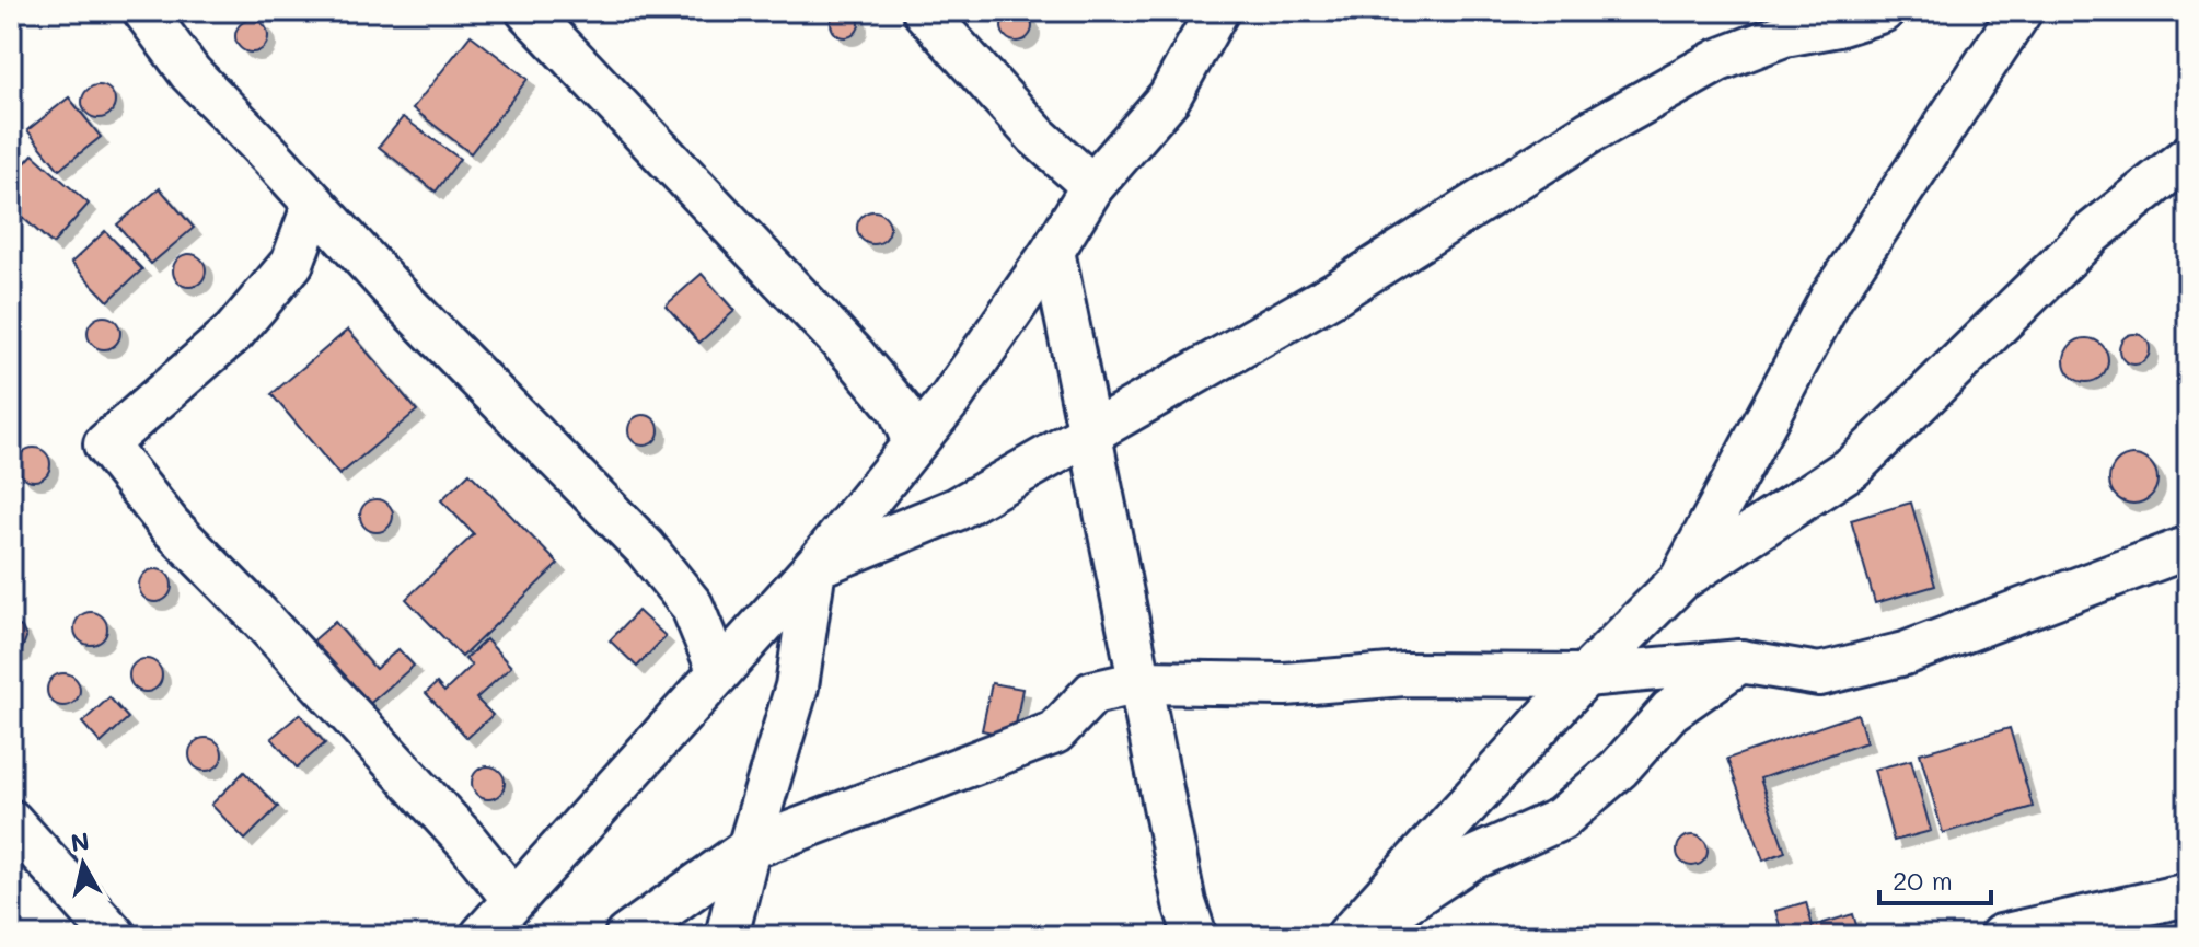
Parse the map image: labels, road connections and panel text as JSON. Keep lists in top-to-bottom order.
{
  "scale_bar": "20 m",
  "north": "top"
}
